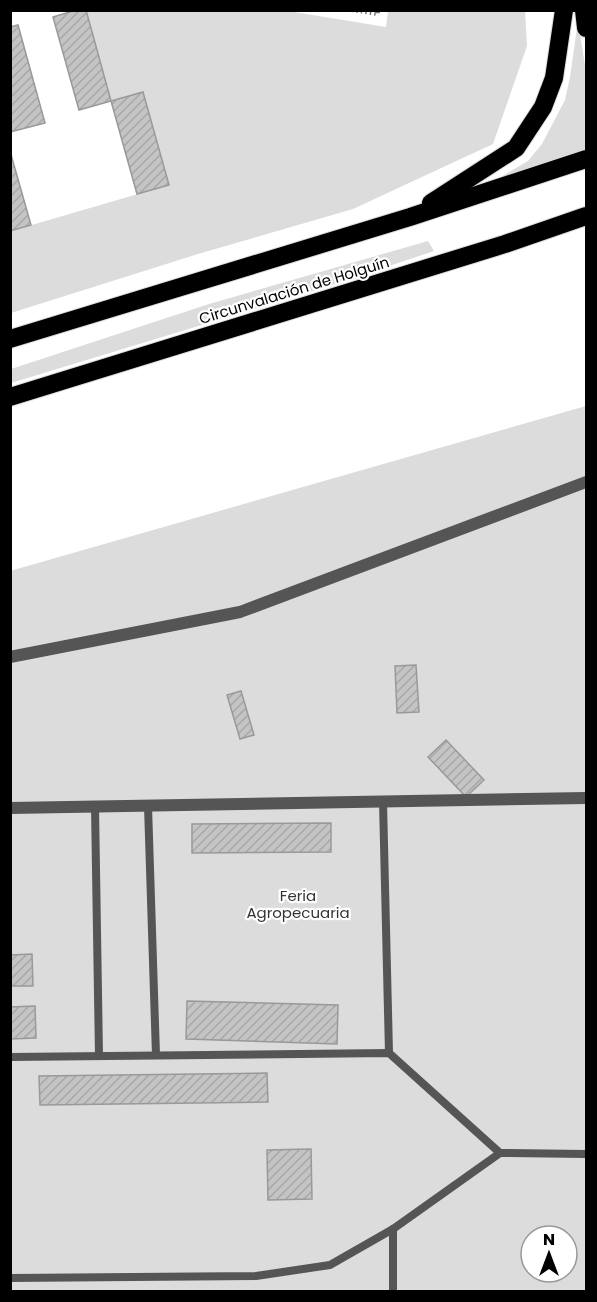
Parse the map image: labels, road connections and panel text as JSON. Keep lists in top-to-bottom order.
{
  "streets": {
    "highway": ["Circunvalación de Holguín"]
  },
  "parks": ["Feria Agropecuaria"],
  "north": "top"
}
